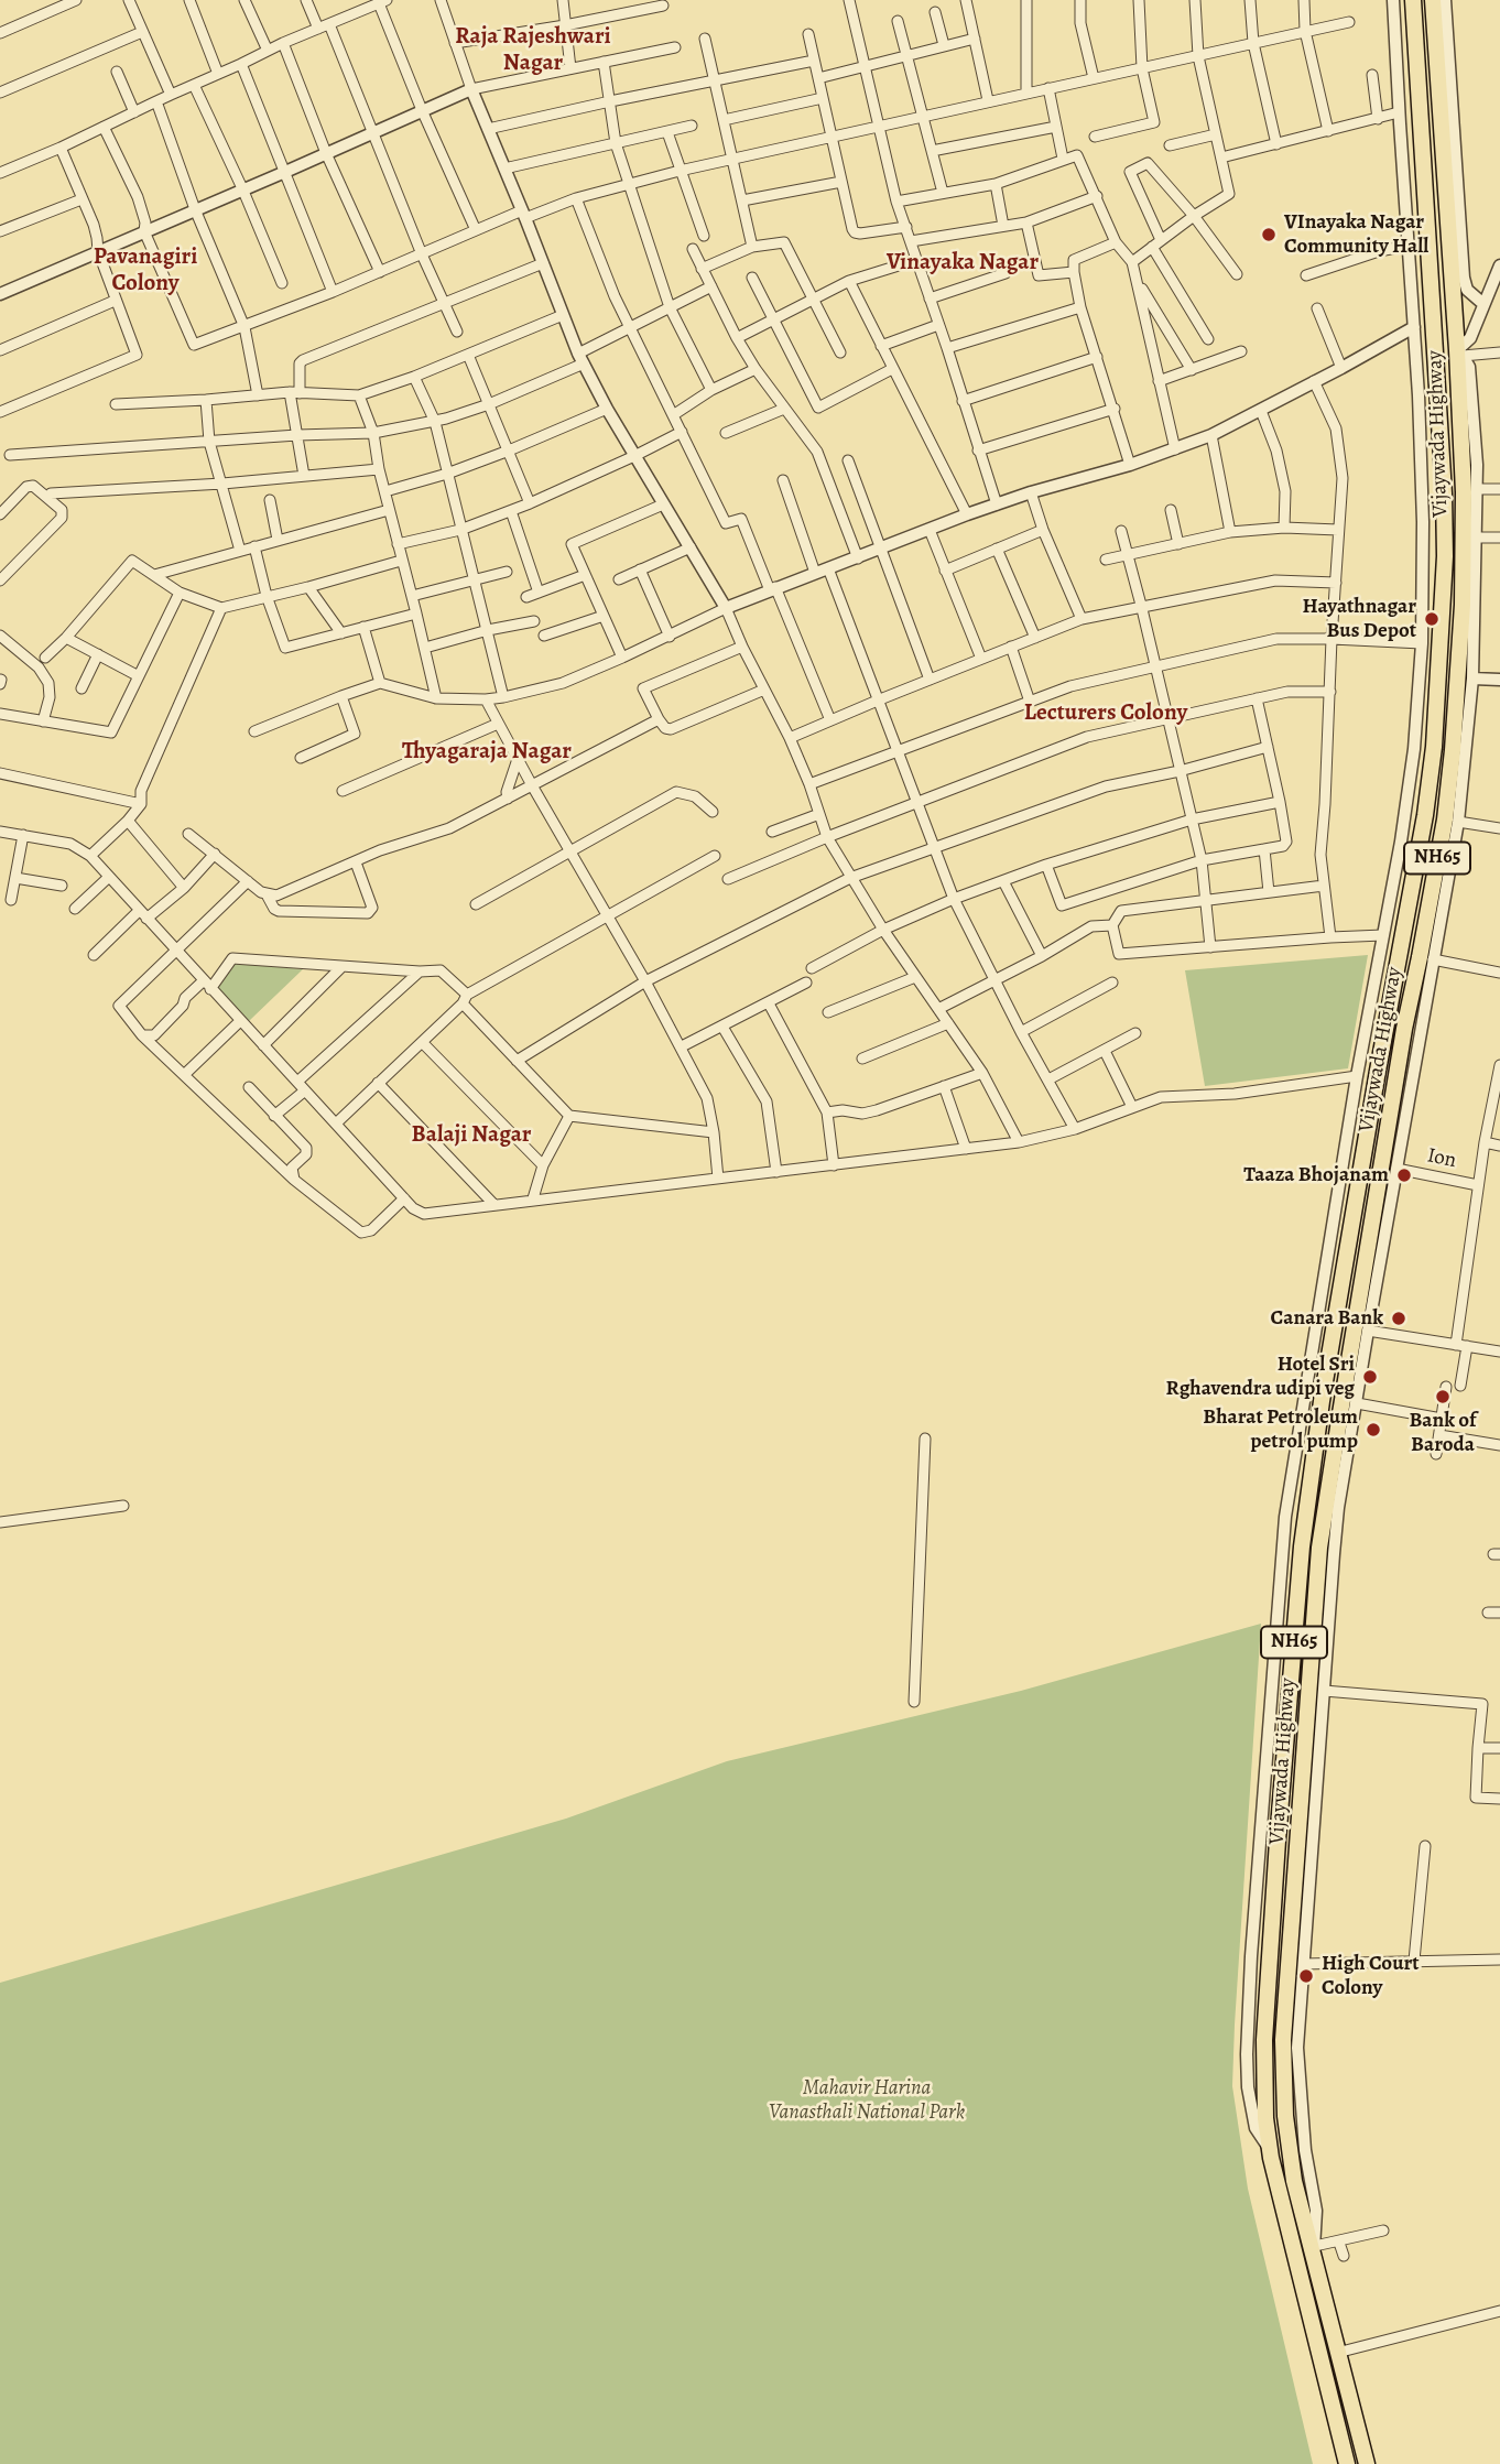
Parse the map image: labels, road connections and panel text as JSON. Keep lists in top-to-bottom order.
{
  "streets": {
    "highway": ["Vijaywada Highway", "NH65"],
    "street": ["Ion"]
  },
  "districts": [
    "Raja Rajeshwari Nagar",
    "Pavanagiri Colony",
    "Vinayaka Nagar",
    "Lecturers Colony",
    "Thyagaraja Nagar",
    "Balaji Nagar"
  ],
  "parks": ["Mahavir Harina Vanasthali National Park"],
  "places": [
    "VInayaka Nagar Community Hall",
    "Hayathnagar Bus Depot",
    "Taaza Bhojanam",
    "Canara Bank",
    "Hotel Sri Rghavendra udipi veg",
    "Bank of Baroda",
    "Bharat Petroleum petrol pump",
    "High Court Colony"
  ]
}
